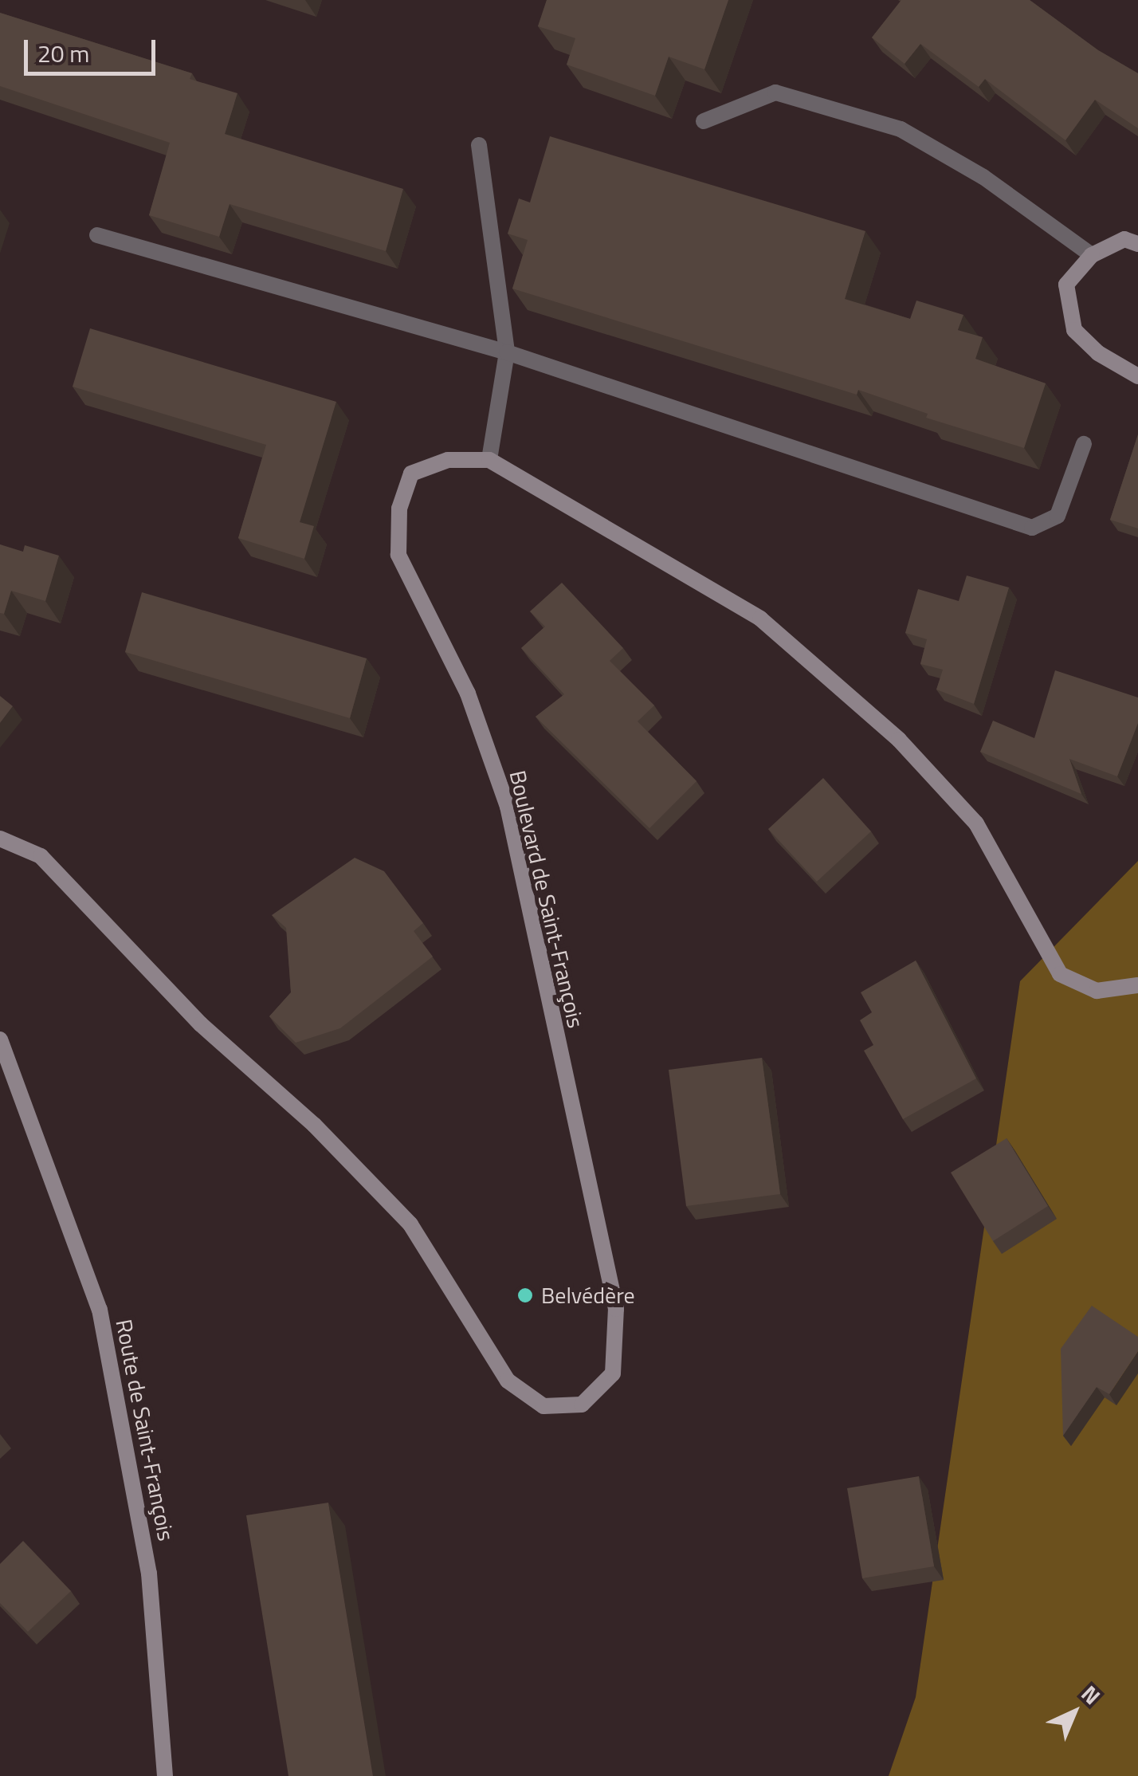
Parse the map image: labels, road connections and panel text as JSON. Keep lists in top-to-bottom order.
{
  "streets": {
    "main road": ["Boulevard de Saint-François", "Route de Saint-François"]
  },
  "places": ["Belvédère"],
  "scale_bar": "20 m",
  "north": "top right"
}
